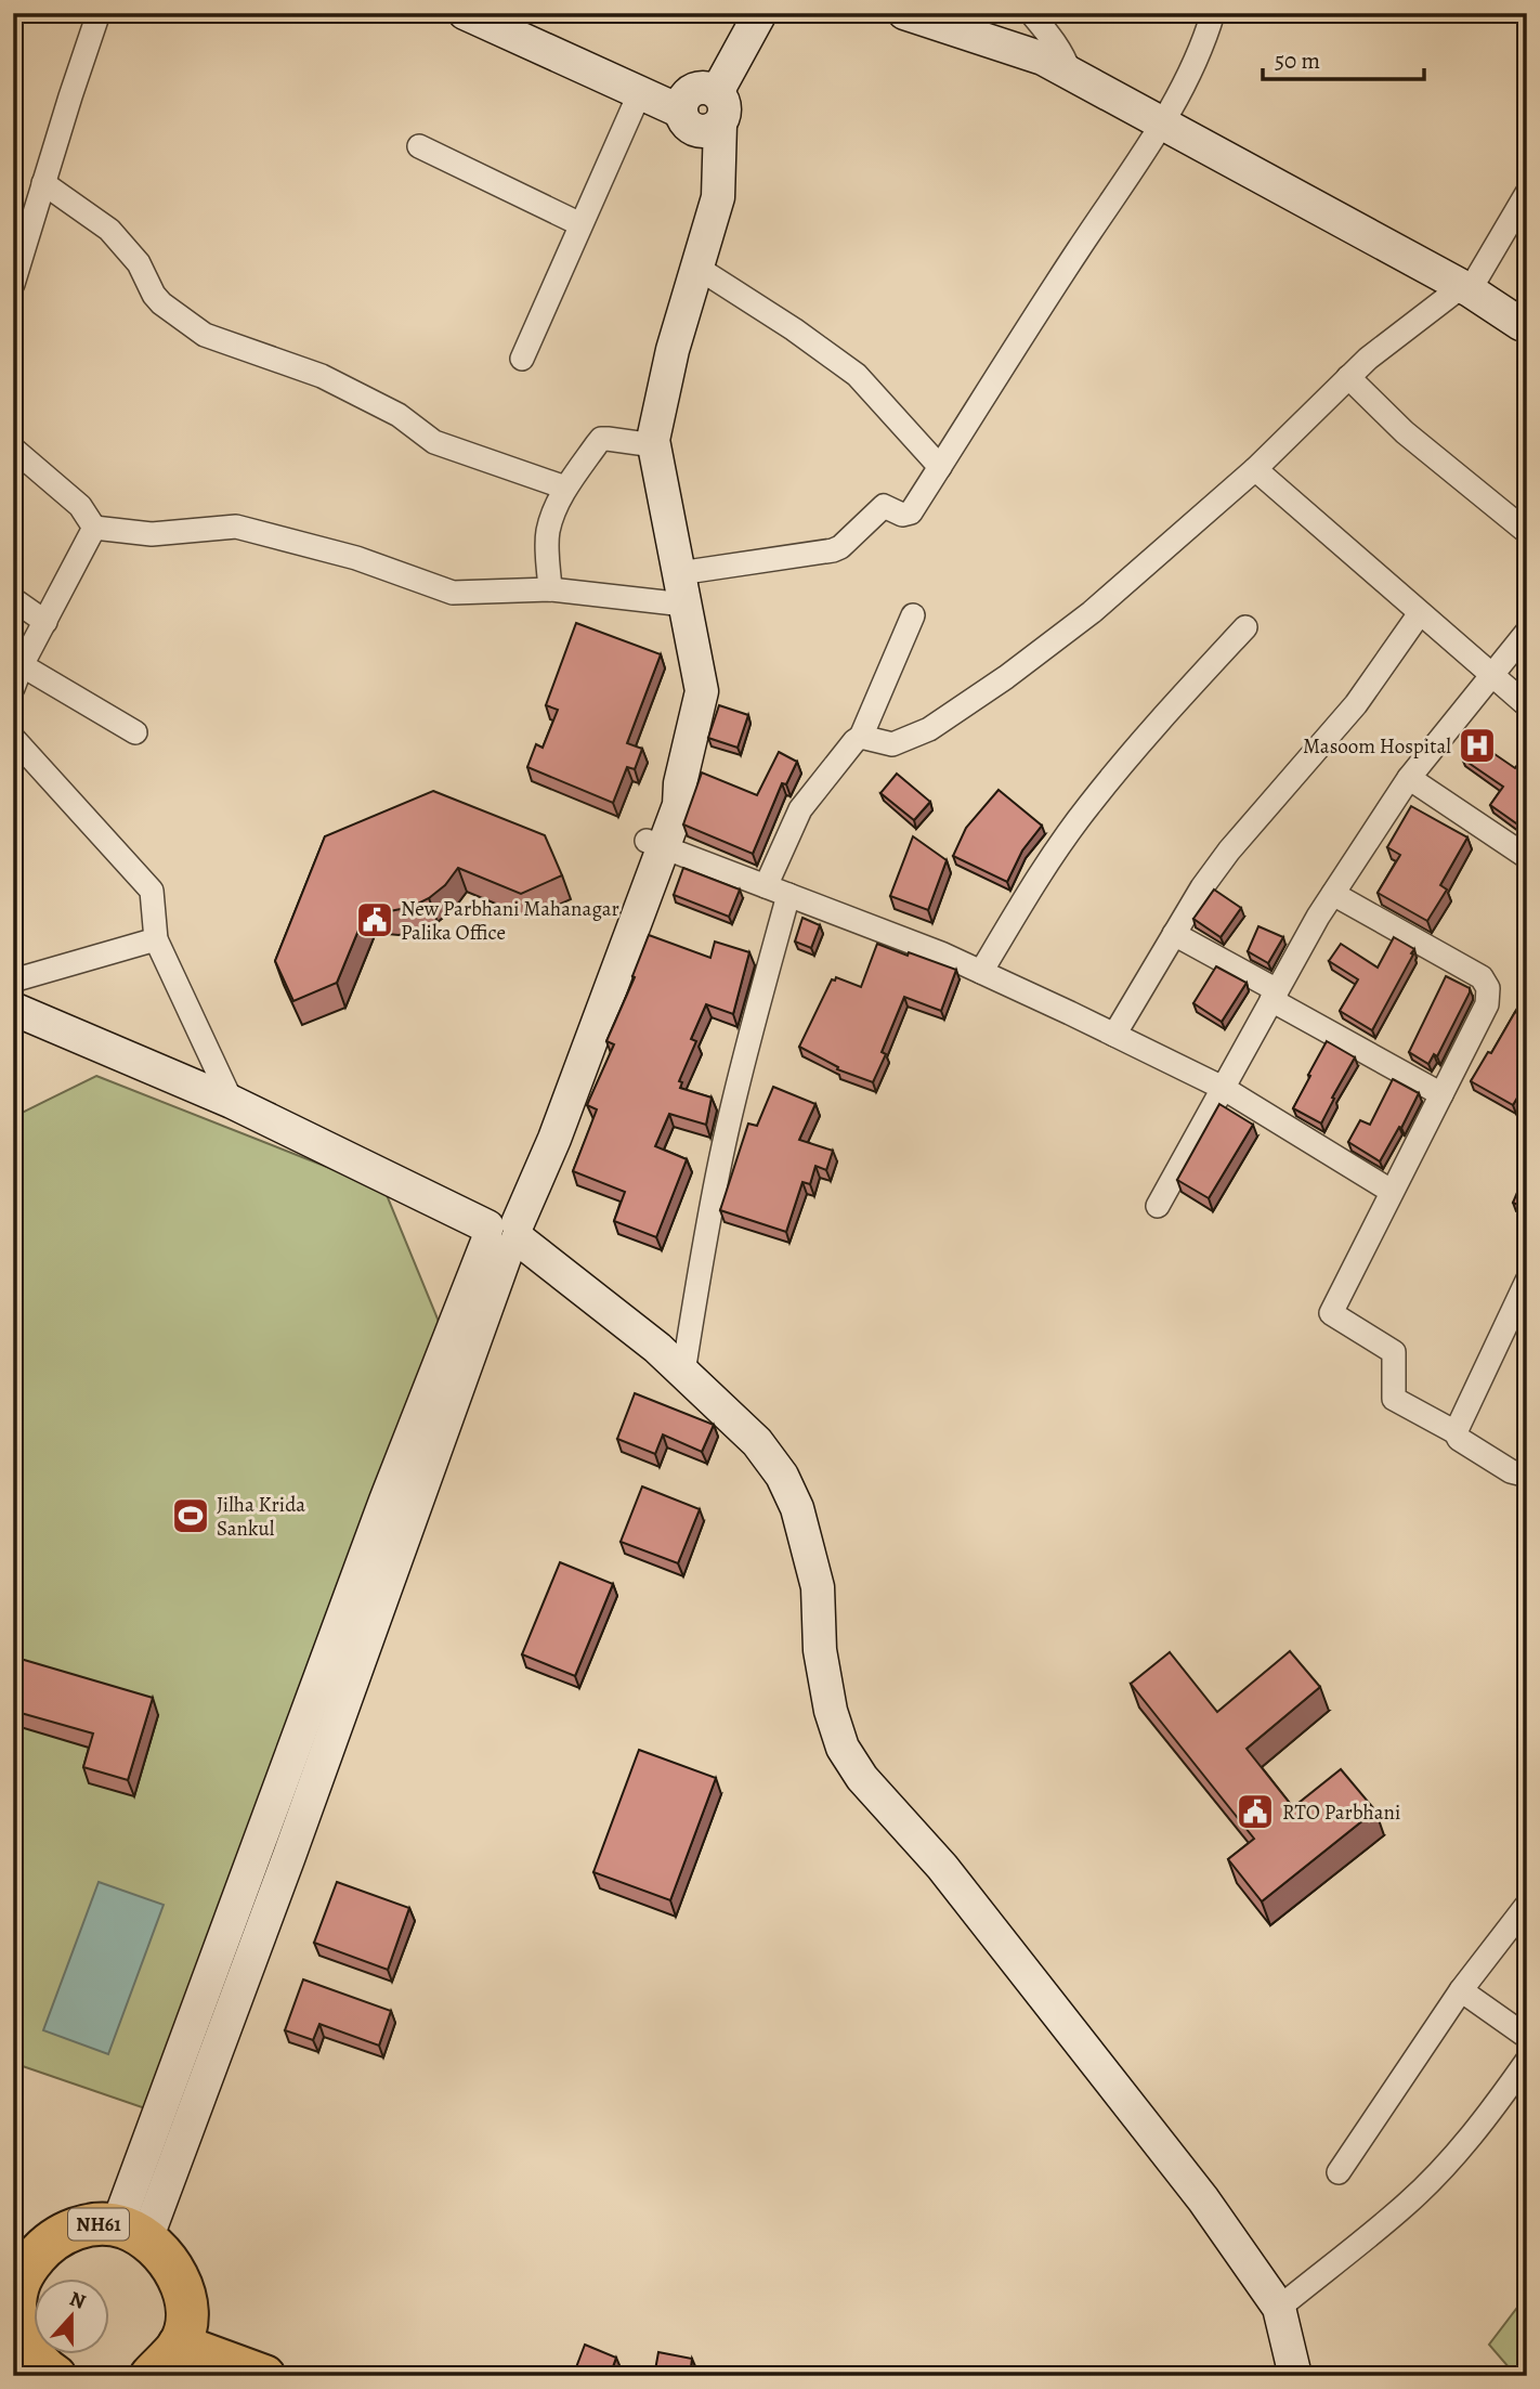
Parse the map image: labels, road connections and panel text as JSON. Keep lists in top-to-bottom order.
{
  "streets": {
    "highway": ["NH61"]
  },
  "places": {
    "hospital": ["Masoom Hospital"],
    "public building": ["New Parbhani Mahanagar Palika Office", "RTO Parbhani"],
    "sports": ["Jilha Krida Sankul"]
  },
  "scale_bar": "50 m",
  "north": "top"
}
